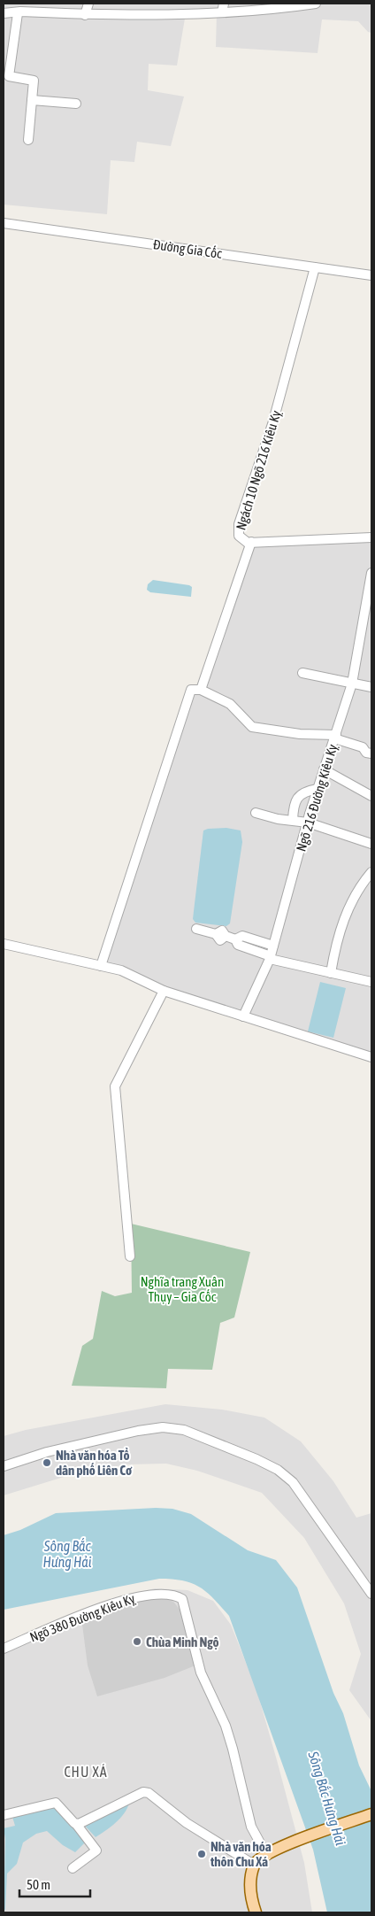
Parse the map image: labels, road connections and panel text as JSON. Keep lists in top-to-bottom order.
{
  "streets": {
    "street": [
      "Đường Gia Cốc",
      "Ngách 10 Ngõ 216 Kiêu Kỵ",
      "Ngõ 216 Đường Kiêu Kỵ",
      "Ngõ 380 Đường Kiêu Kỵ"
    ]
  },
  "crossings": [
    ["Đường Gia Cốc", "Ngách 10 Ngõ 216 Kiêu Kỵ"]
  ],
  "districts": ["CHU XÁ"],
  "water": ["Sông Bắc Hưng Hải"],
  "parks": ["Nghĩa trang Xuân Thụy – Gia Cốc"],
  "places": ["Nhà văn hóa Tổ dân phố Liên Cơ", "Chùa Minh Ngộ", "Nhà văn hóa thôn Chu Xá"],
  "scale_bar": "50 m"
}
